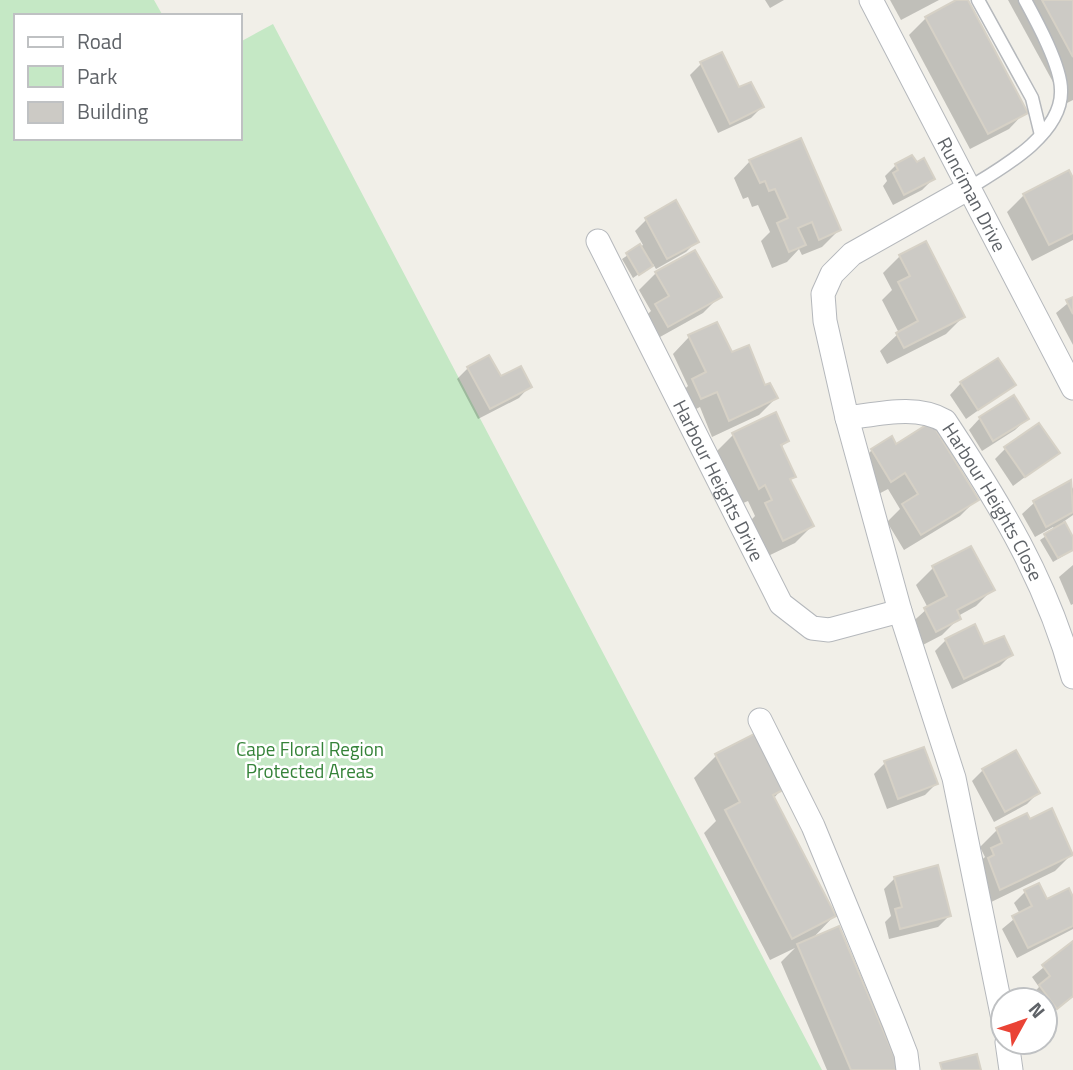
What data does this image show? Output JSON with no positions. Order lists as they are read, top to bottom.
{
  "streets": {
    "street": ["Runciman Drive", "Harbour Heights Drive", "Harbour Heights Close"]
  },
  "parks": ["Cape Floral Region Protected Areas"],
  "legend": ["Road", "Park", "Building"],
  "north": "top right"
}
